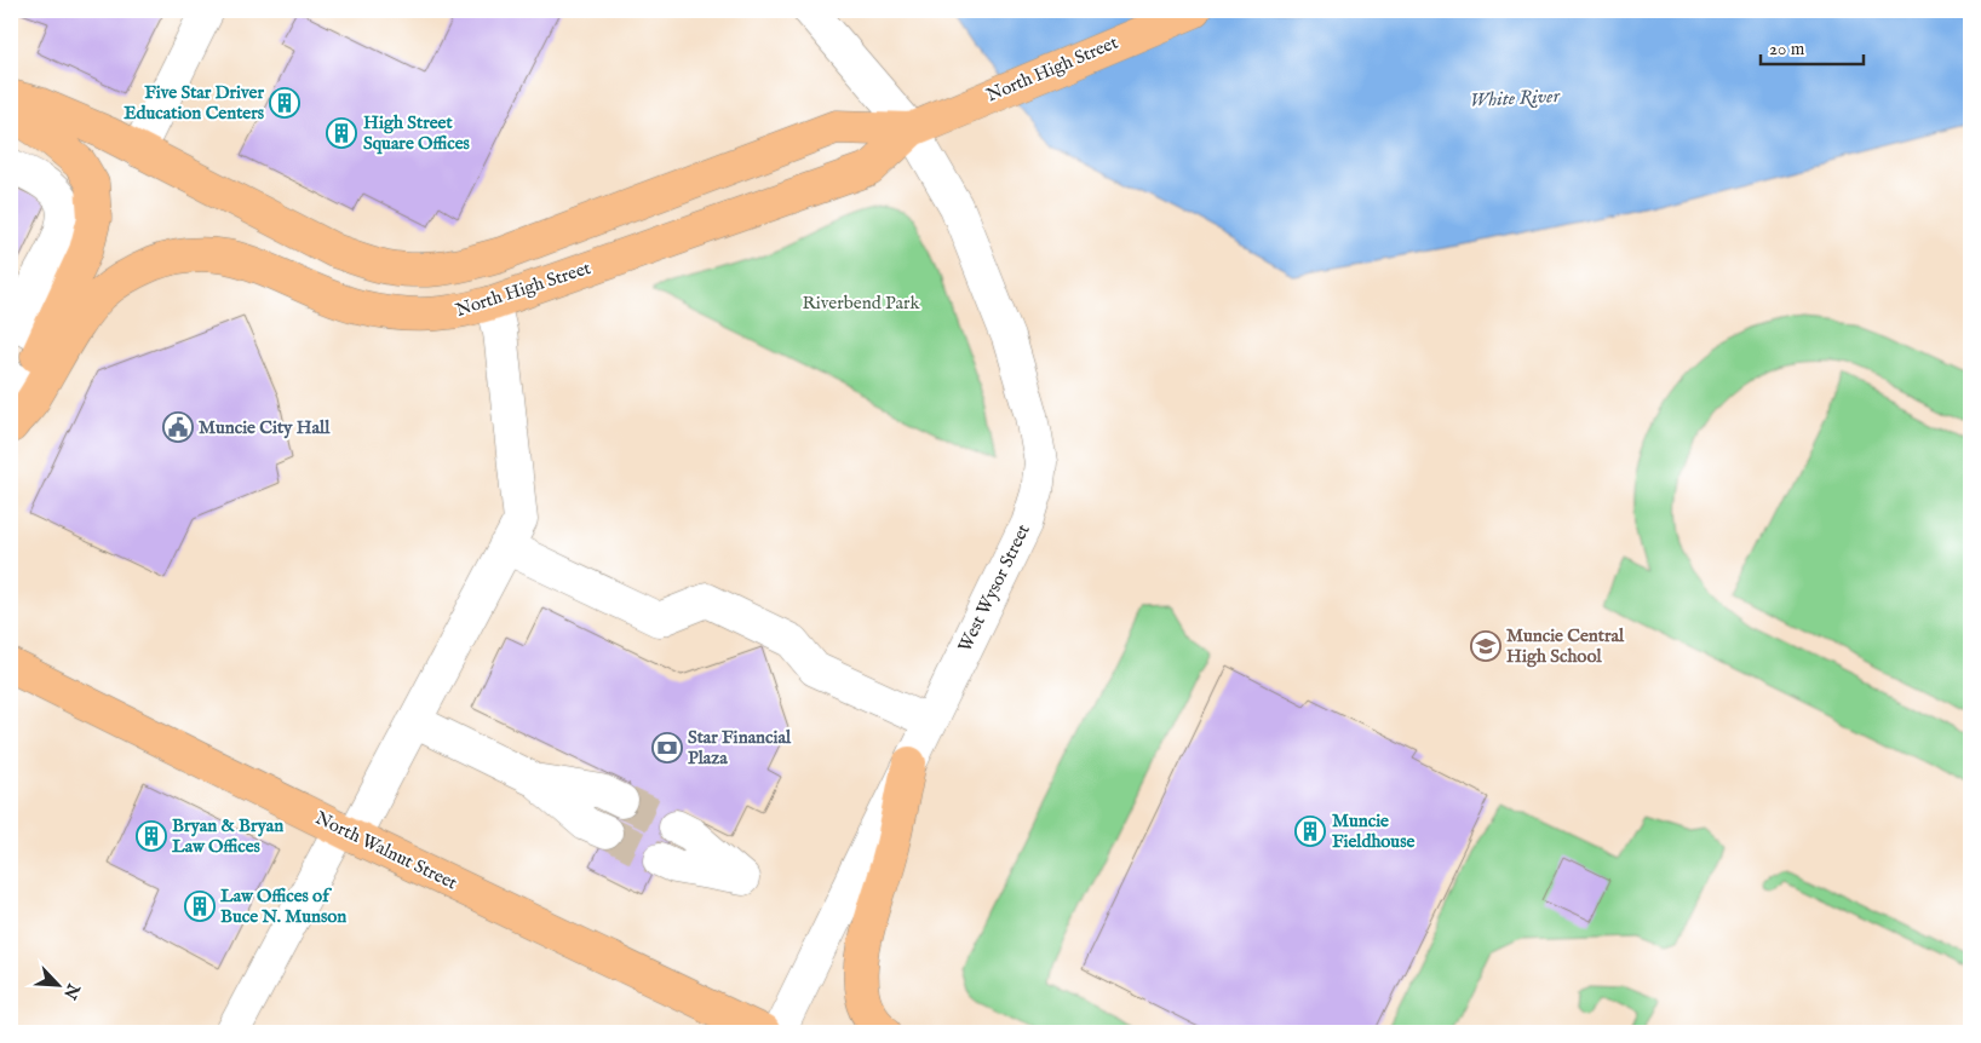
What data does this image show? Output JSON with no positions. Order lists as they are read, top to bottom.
{
  "streets": {
    "main road": ["North High Street", "North Walnut Street"],
    "street": ["West Wysor Street"]
  },
  "crossings": [
    ["North High Street", "West Wysor Street"]
  ],
  "water": ["White River"],
  "parks": ["Riverbend Park"],
  "places": {
    "building": [
      "Five Star Driver Education Centers",
      "High Street Square Offices",
      "Muncie Fieldhouse",
      "Bryan & Bryan Law Offices",
      "Law Offices of Buce N. Munson"
    ],
    "public building": ["Muncie City Hall"],
    "school or university": ["Muncie Central High School"],
    "bank": ["Star Financial Plaza"]
  },
  "scale_bar": "20 m",
  "north": "bottom right"
}
